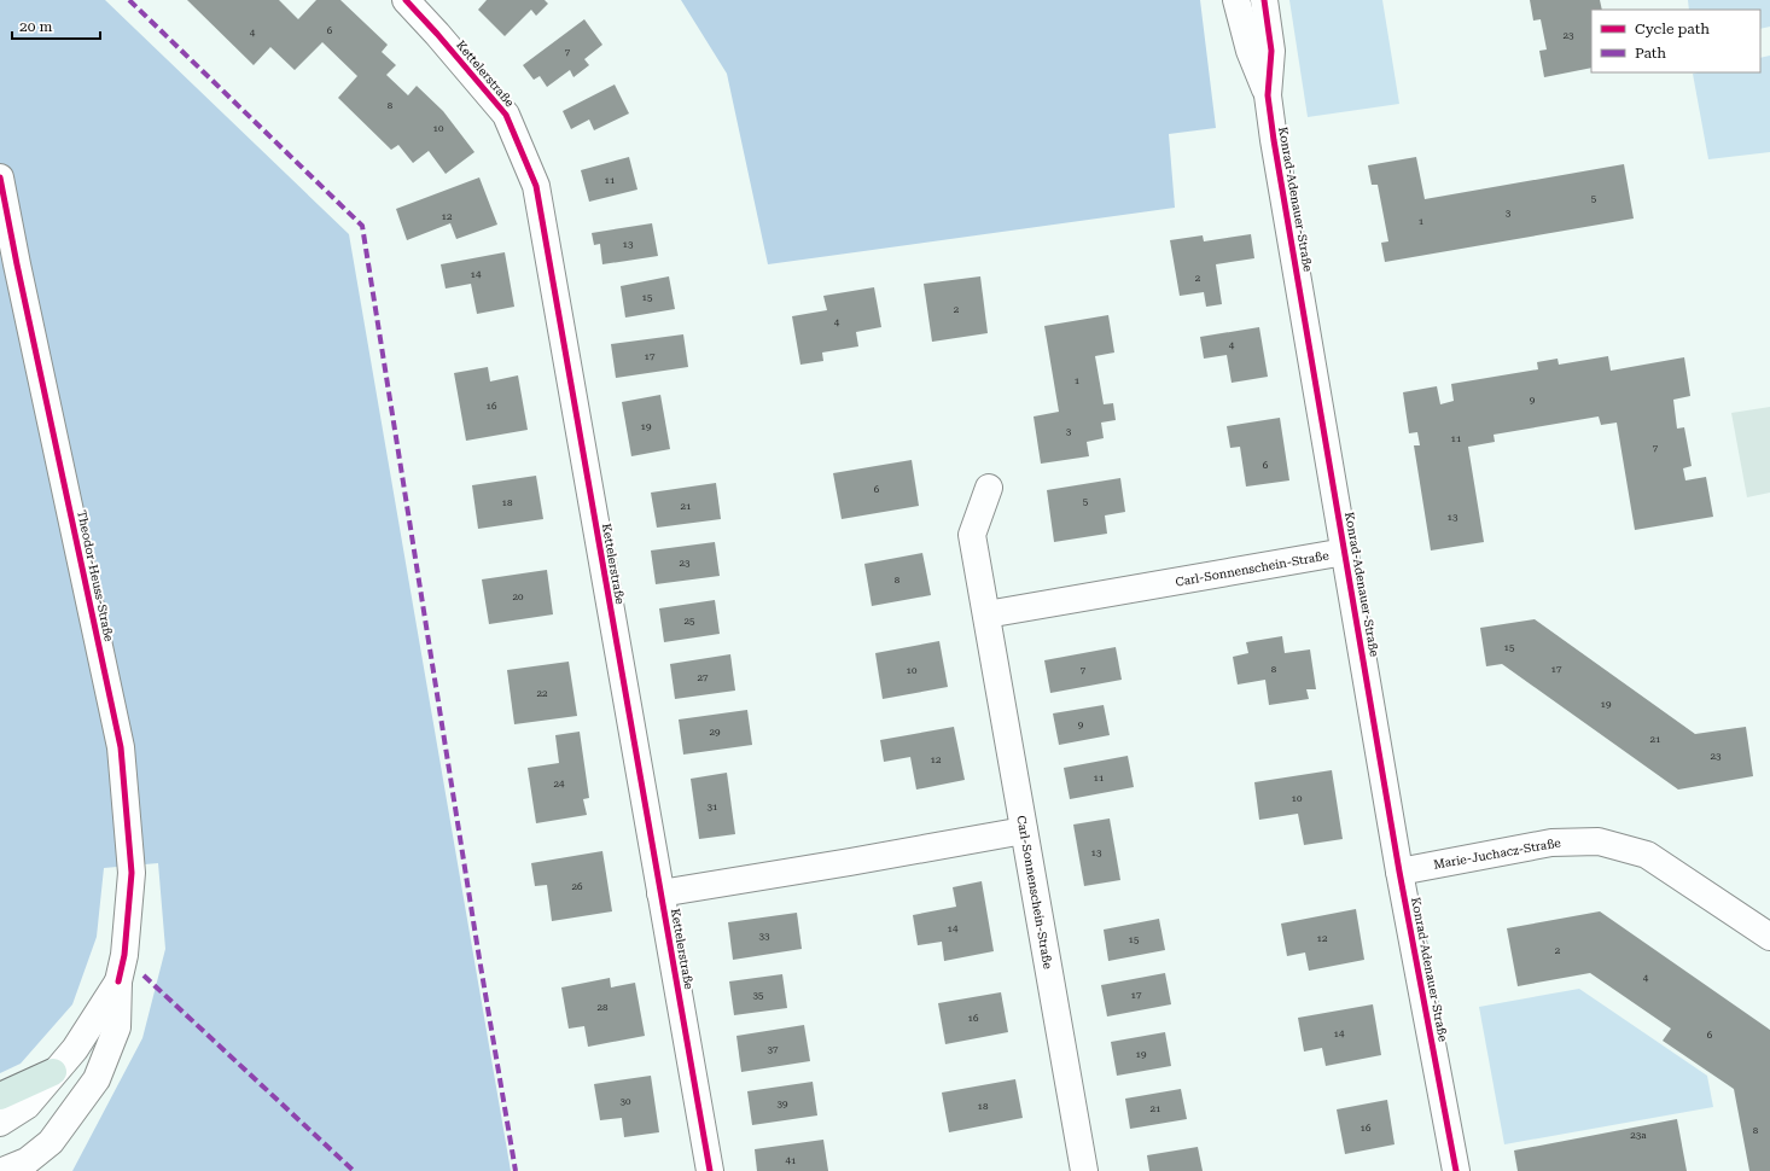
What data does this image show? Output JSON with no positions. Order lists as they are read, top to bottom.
{
  "streets": {
    "street": [
      "Kettelerstraße",
      "Konrad-Adenauer-Straße",
      "Carl-Sonnenschein-Straße",
      "Theodor-Heuss-Straße",
      "Marie-Juchacz-Straße"
    ]
  },
  "crossings": [
    ["Kettelerstraße", "Carl-Sonnenschein-Straße"],
    ["Konrad-Adenauer-Straße", "Carl-Sonnenschein-Straße"],
    ["Konrad-Adenauer-Straße", "Marie-Juchacz-Straße"]
  ],
  "house_numbers": [
    "6",
    "4",
    "23",
    "7",
    "8",
    "10",
    "11",
    "5",
    "3",
    "12",
    "1",
    "13",
    "14",
    "2",
    "15",
    "2",
    "4",
    "4",
    "17",
    "1",
    "9",
    "16",
    "19",
    "3",
    "11",
    "7",
    "6",
    "6",
    "5",
    "18",
    "21",
    "13",
    "23",
    "8",
    "20",
    "25",
    "15",
    "8",
    "17",
    "10",
    "7",
    "27",
    "22",
    "19",
    "9",
    "29",
    "21",
    "23",
    "12",
    "11",
    "24",
    "10",
    "31",
    "13",
    "26",
    "14",
    "33",
    "12",
    "15",
    "2",
    "4",
    "35",
    "17",
    "28",
    "16",
    "14",
    "6",
    "37",
    "19",
    "30",
    "39",
    "18",
    "21",
    "16",
    "8",
    "23a",
    "41"
  ],
  "legend": ["Cycle path", "Path"],
  "scale_bar": "20 m"
}
